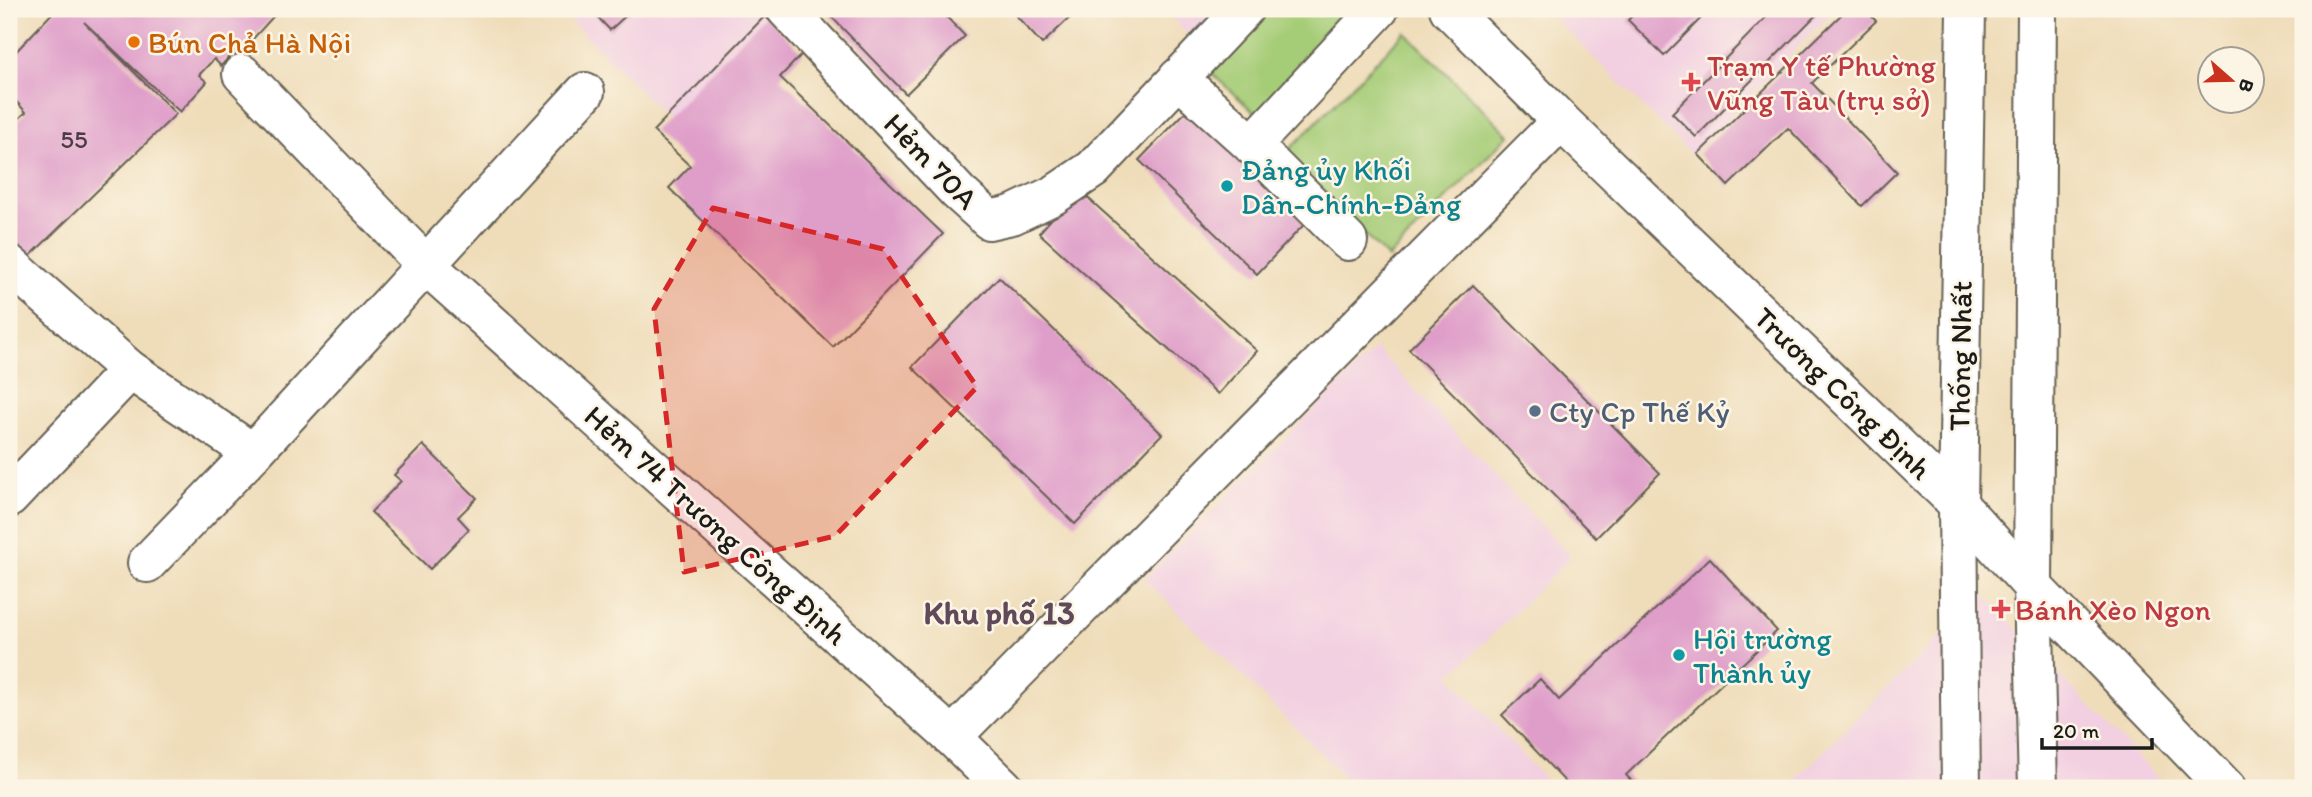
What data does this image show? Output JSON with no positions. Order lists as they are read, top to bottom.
{
  "streets": {
    "main road": [
      "Hẻm 70A",
      "Thống Nhất",
      "Trương Công Định",
      "Hẻm 74 Trương Công Định"
    ]
  },
  "crossings": [
    ["Thống Nhất", "Trương Công Định"]
  ],
  "districts": ["Khu phố 13"],
  "places": {
    "other": [
      "Bún Chả Hà Nội",
      "Đảng ủy Khối Dân-Chính-Đảng",
      "Cty Cp Thế Kỷ",
      "Hội trường Thành ủy"
    ],
    "health": ["Trạm Y tế Phường Vũng Tàu (trụ sở)", "Bánh Xèo Ngon"]
  },
  "house_numbers": ["55"],
  "scale_bar": "20 m",
  "north": "right"
}
